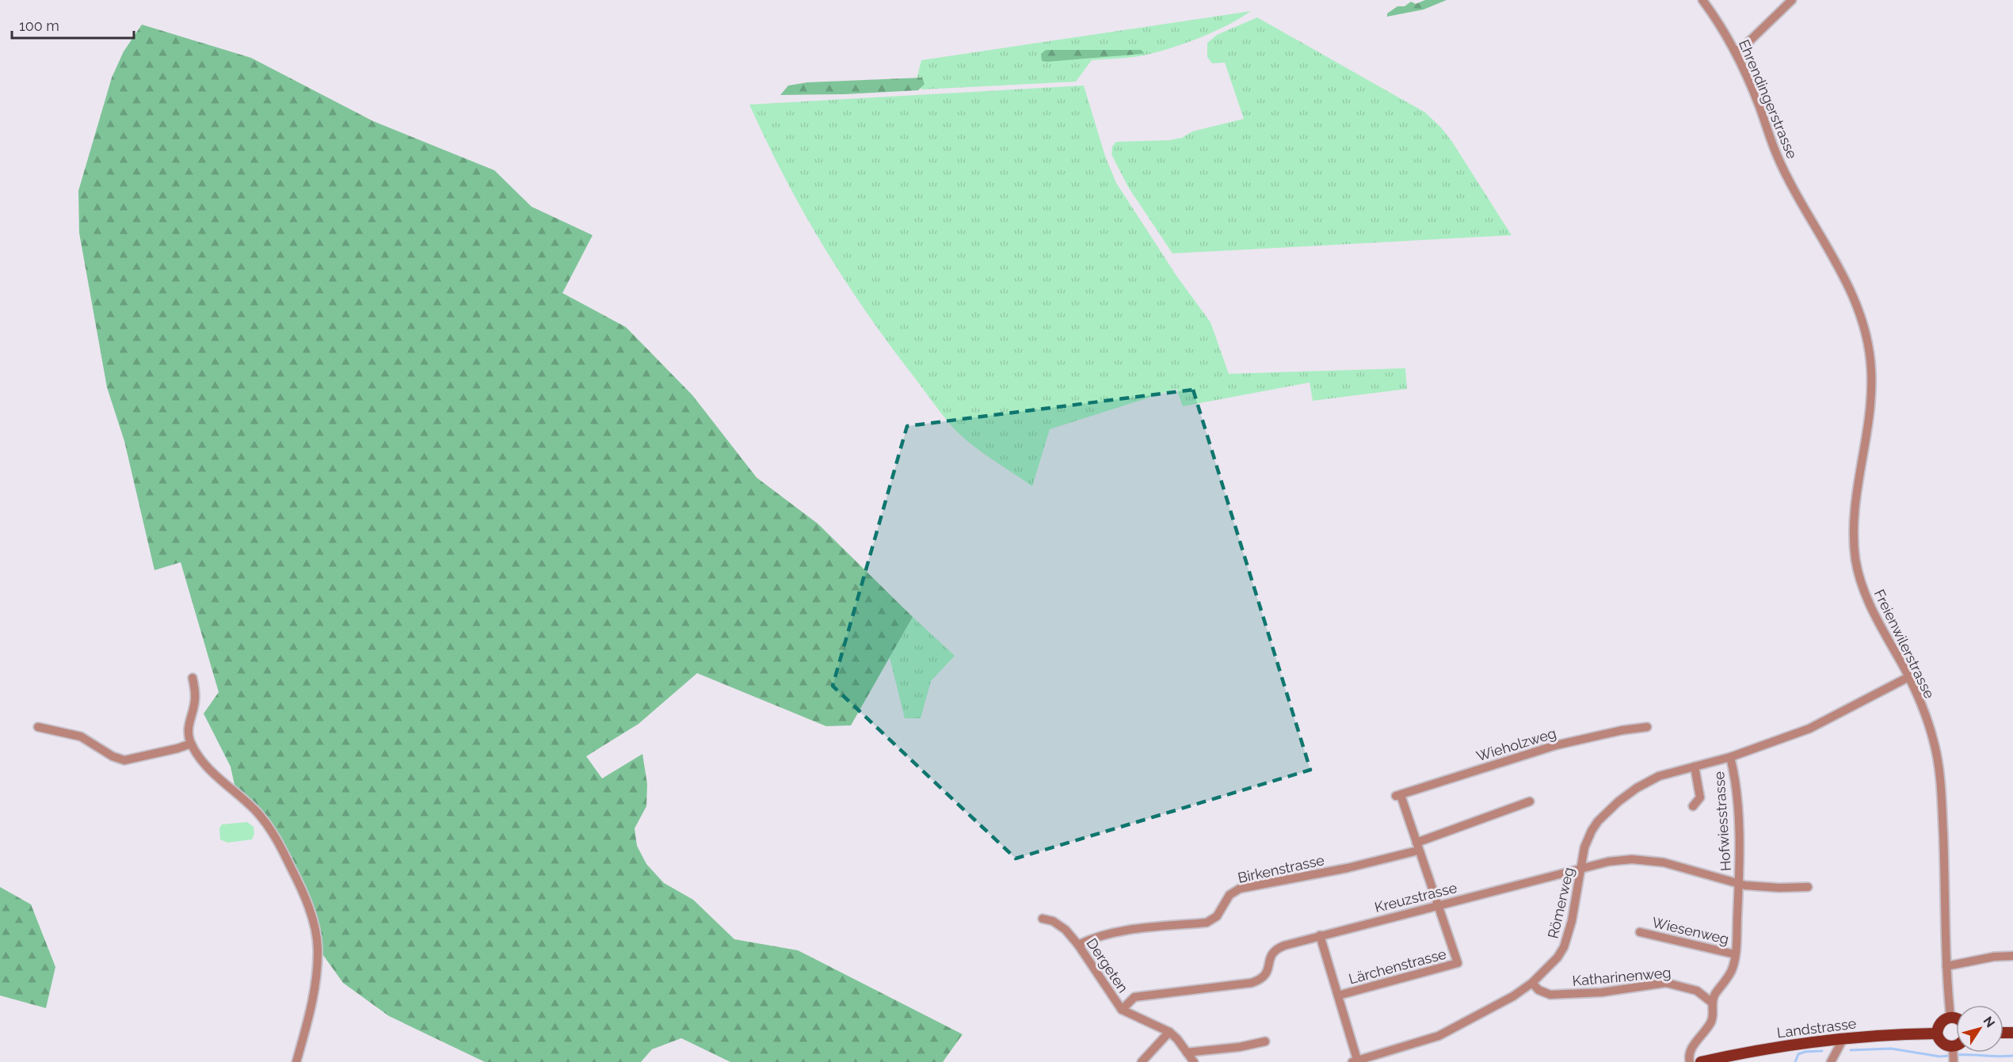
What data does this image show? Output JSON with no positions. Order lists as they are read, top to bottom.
{
  "streets": {
    "main road": ["Landstrasse"],
    "street": [
      "Ehrendingerstrasse",
      "Freienwilerstrasse",
      "Wieholzweg",
      "Hofwiesstrasse",
      "Birkenstrasse",
      "Kreuzstrasse",
      "Römerweg",
      "Wiesenweg",
      "Dergeten",
      "Lärchenstrasse",
      "Katharinenweg"
    ]
  },
  "crossings": [
    ["Ehrendingerstrasse", "Freienwilerstrasse"],
    ["Freienwilerstrasse", "Römerweg"],
    ["Wieholzweg", "Lärchenstrasse"],
    ["Hofwiesstrasse", "Kreuzstrasse"],
    ["Hofwiesstrasse", "Römerweg"],
    ["Hofwiesstrasse", "Wiesenweg"],
    ["Hofwiesstrasse", "Katharinenweg"],
    ["Birkenstrasse", "Dergeten"],
    ["Birkenstrasse", "Lärchenstrasse"],
    ["Kreuzstrasse", "Römerweg"],
    ["Kreuzstrasse", "Dergeten"],
    ["Kreuzstrasse", "Lärchenstrasse"],
    ["Römerweg", "Katharinenweg"]
  ],
  "scale_bar": "100 m",
  "north": "top right"
}
